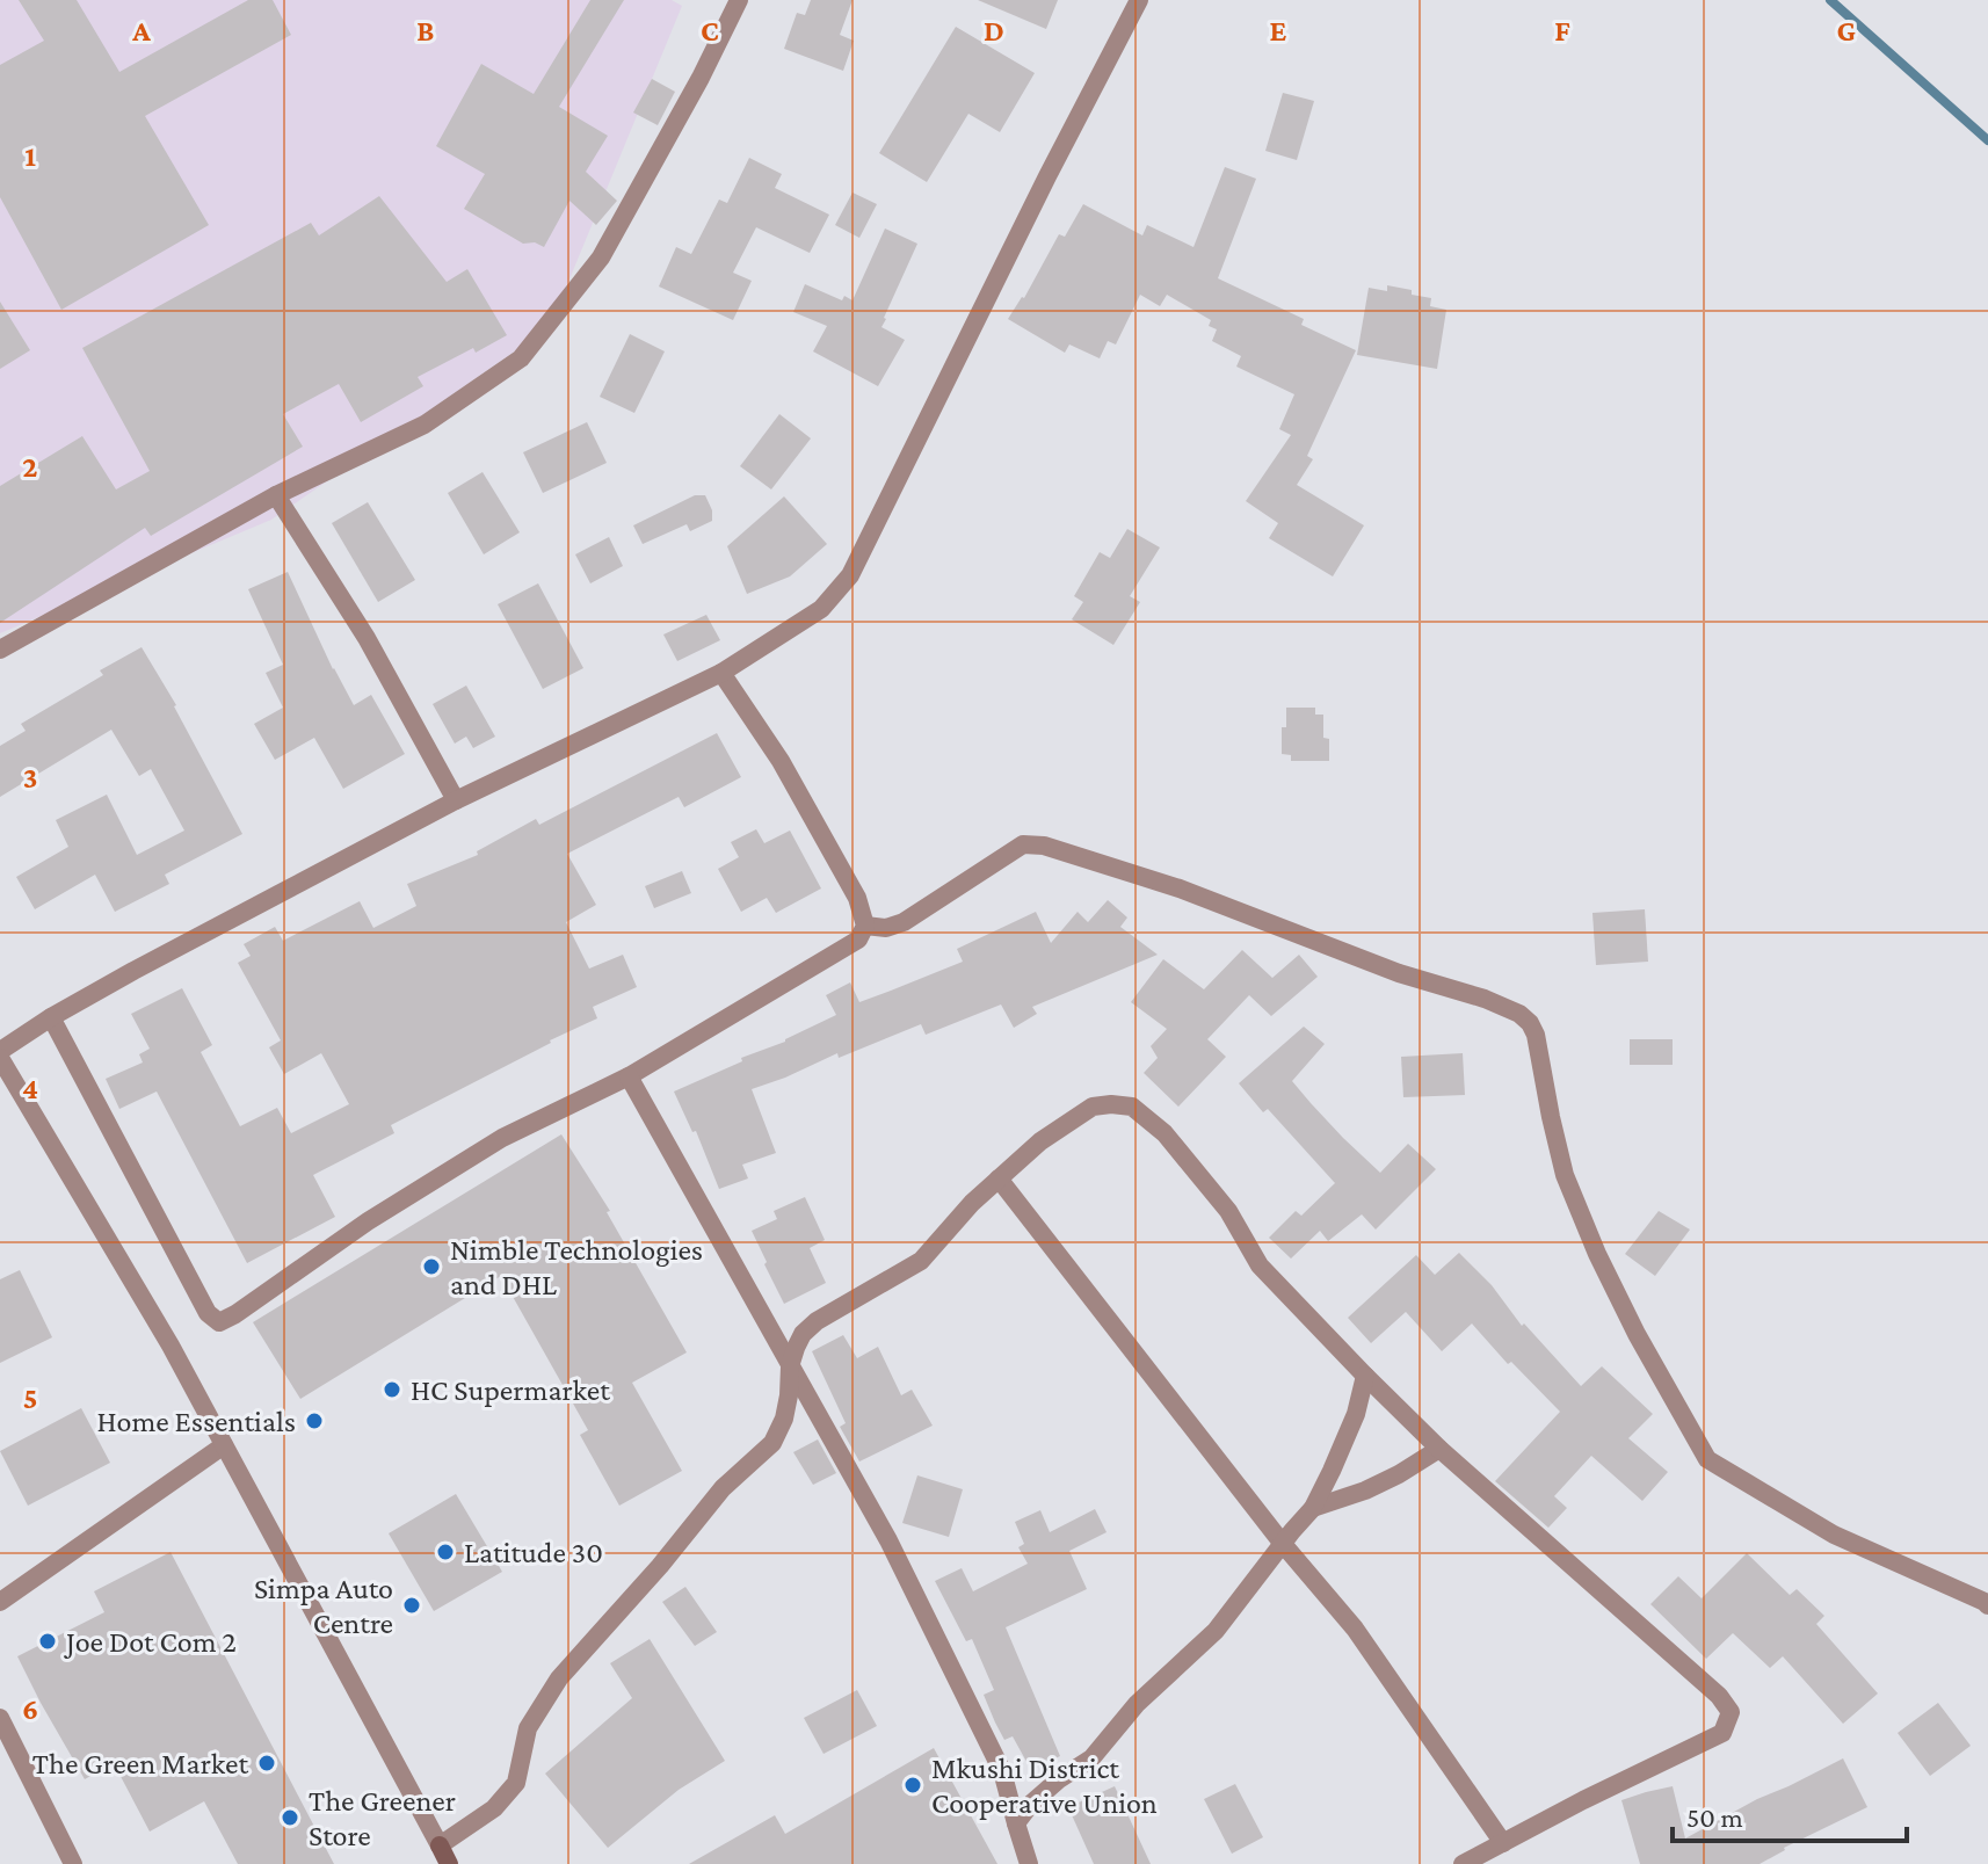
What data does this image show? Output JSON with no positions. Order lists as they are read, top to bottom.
{
  "places": [
    "Nimble Technologies and DHL",
    "HC Supermarket",
    "Home Essentials",
    "Latitude 30",
    "Simpa Auto Centre",
    "Joe Dot Com 2",
    "The Green Market",
    "Mkushi District Cooperative Union",
    "The Greener Store"
  ],
  "scale_bar": "50 m",
  "grid": {
    "columns": [
      "A",
      "B",
      "C",
      "D",
      "E",
      "F",
      "G"
    ],
    "rows": [
      "1",
      "2",
      "3",
      "4",
      "5",
      "6"
    ]
  }
}
